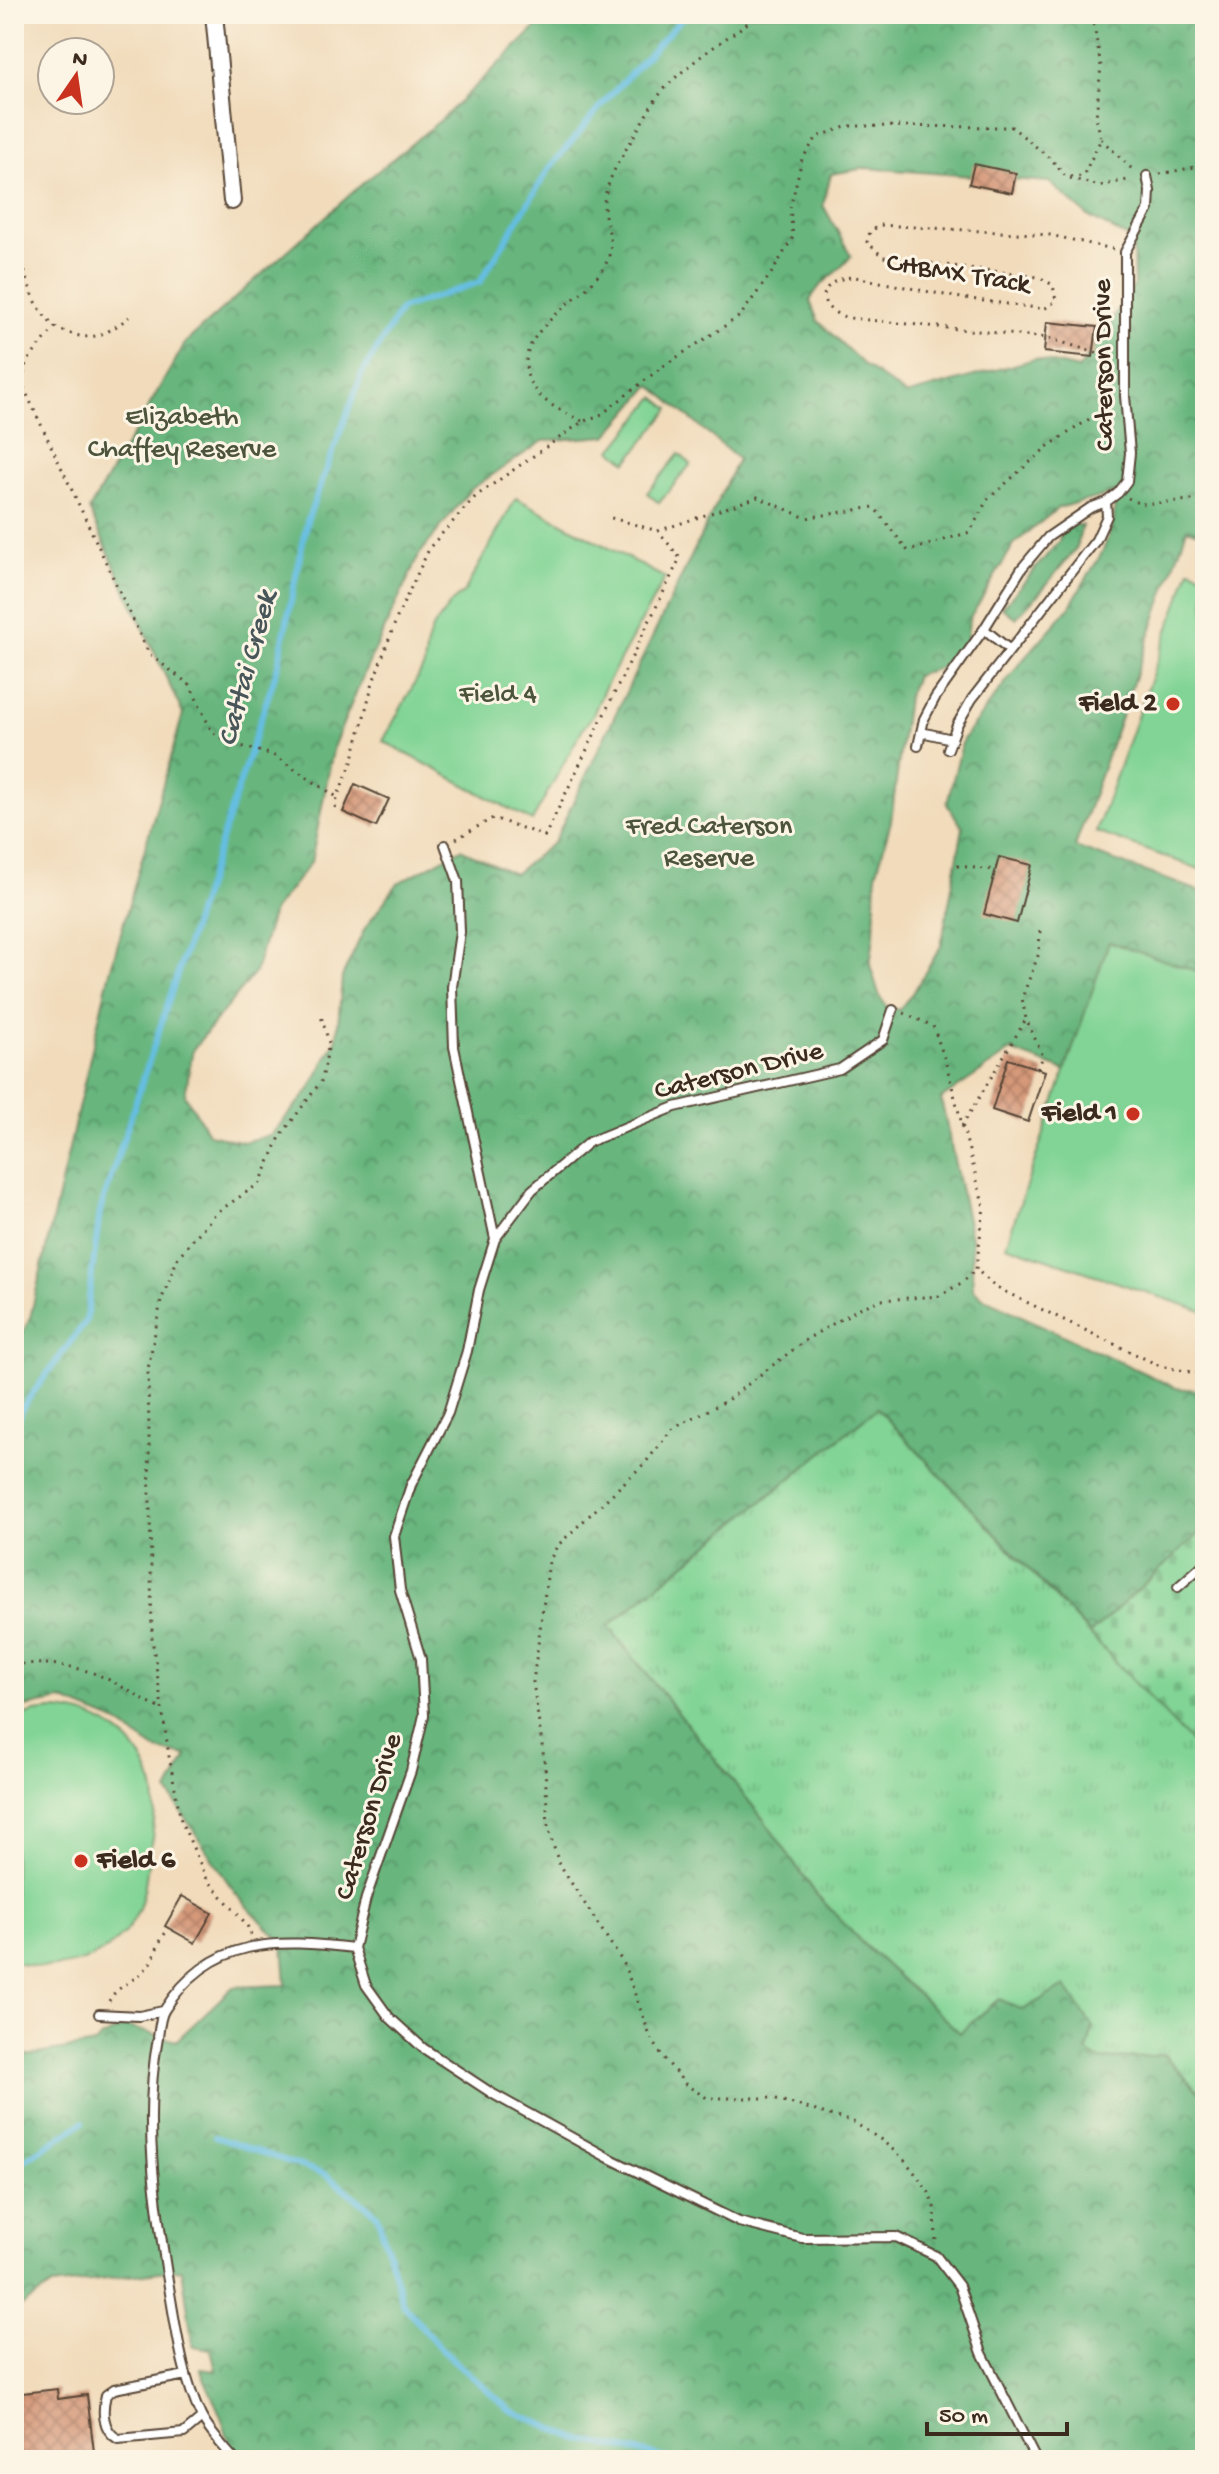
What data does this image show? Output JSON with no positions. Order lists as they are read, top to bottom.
{
  "streets": {
    "lane": ["Caterson Drive"],
    "path": ["CHBMX Track"]
  },
  "crossings": [
    ["CHBMX Track", "Caterson Drive"]
  ],
  "water": ["Cattai Creek"],
  "parks": ["Elizabeth Chaffey Reserve", "Field 4", "Fred Caterson Reserve"],
  "places": ["Field 2", "Field 1", "Field 6"],
  "scale_bar": "50 m",
  "north": "top"
}
